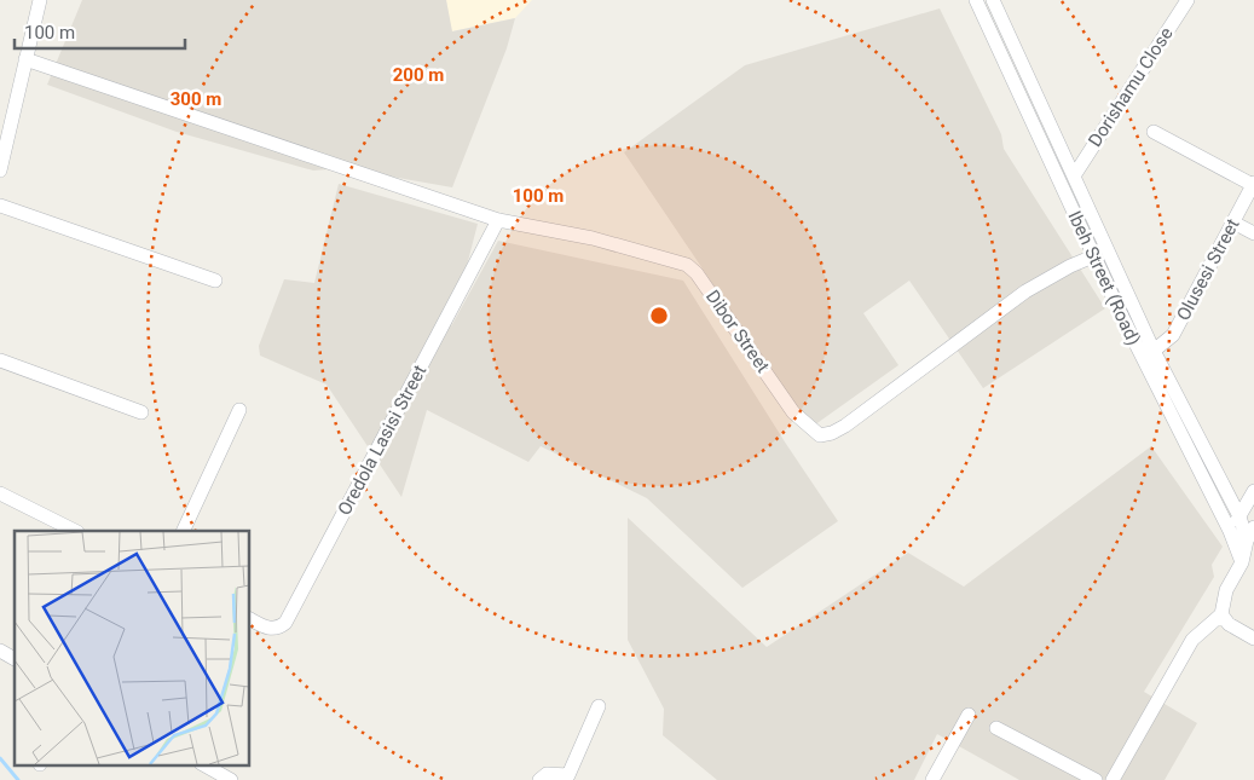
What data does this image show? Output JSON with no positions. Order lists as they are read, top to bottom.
{
  "streets": {
    "street": [
      "Dorishamu Close",
      "Olusesi Street",
      "Ibeh Street (Road)",
      "Dibor Street",
      "Oredola Lasisi Street"
    ]
  },
  "crossings": [
    ["Dorishamu Close", "Ibeh Street (Road)"],
    ["Olusesi Street", "Ibeh Street (Road)"],
    ["Ibeh Street (Road)", "Dibor Street"],
    ["Dibor Street", "Oredola Lasisi Street"]
  ],
  "scale_bar": "100 m",
  "rings": ["200 m", "300 m", "100 m"]
}
